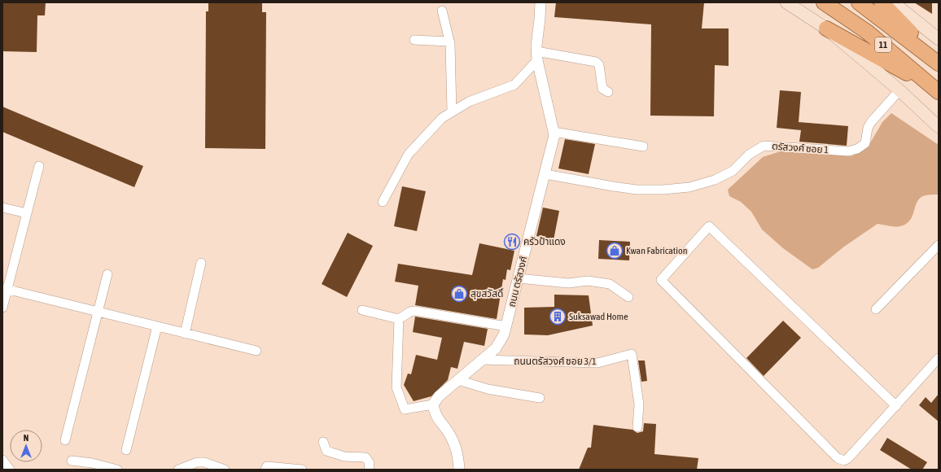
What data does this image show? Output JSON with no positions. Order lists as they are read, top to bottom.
{
  "streets": {
    "highway": ["11"],
    "street": ["ตรัสวงศ์ ซอย 1", "ถนน ตรัสวงศ์", "ถนนตรัสวงศ์ ซอย 3/1"]
  },
  "crossings": [
    ["ตรัสวงศ์ ซอย 1", "ถนน ตรัสวงศ์"],
    ["ถนน ตรัสวงศ์", "ถนนตรัสวงศ์ ซอย 3/1"]
  ],
  "places": {
    "restaurant": ["ครัวป้าแดง"],
    "shop": ["Kwan Fabrication", "สุขสวัสดิ์"],
    "building": ["Suksawad Home"]
  },
  "north": "top"
}
